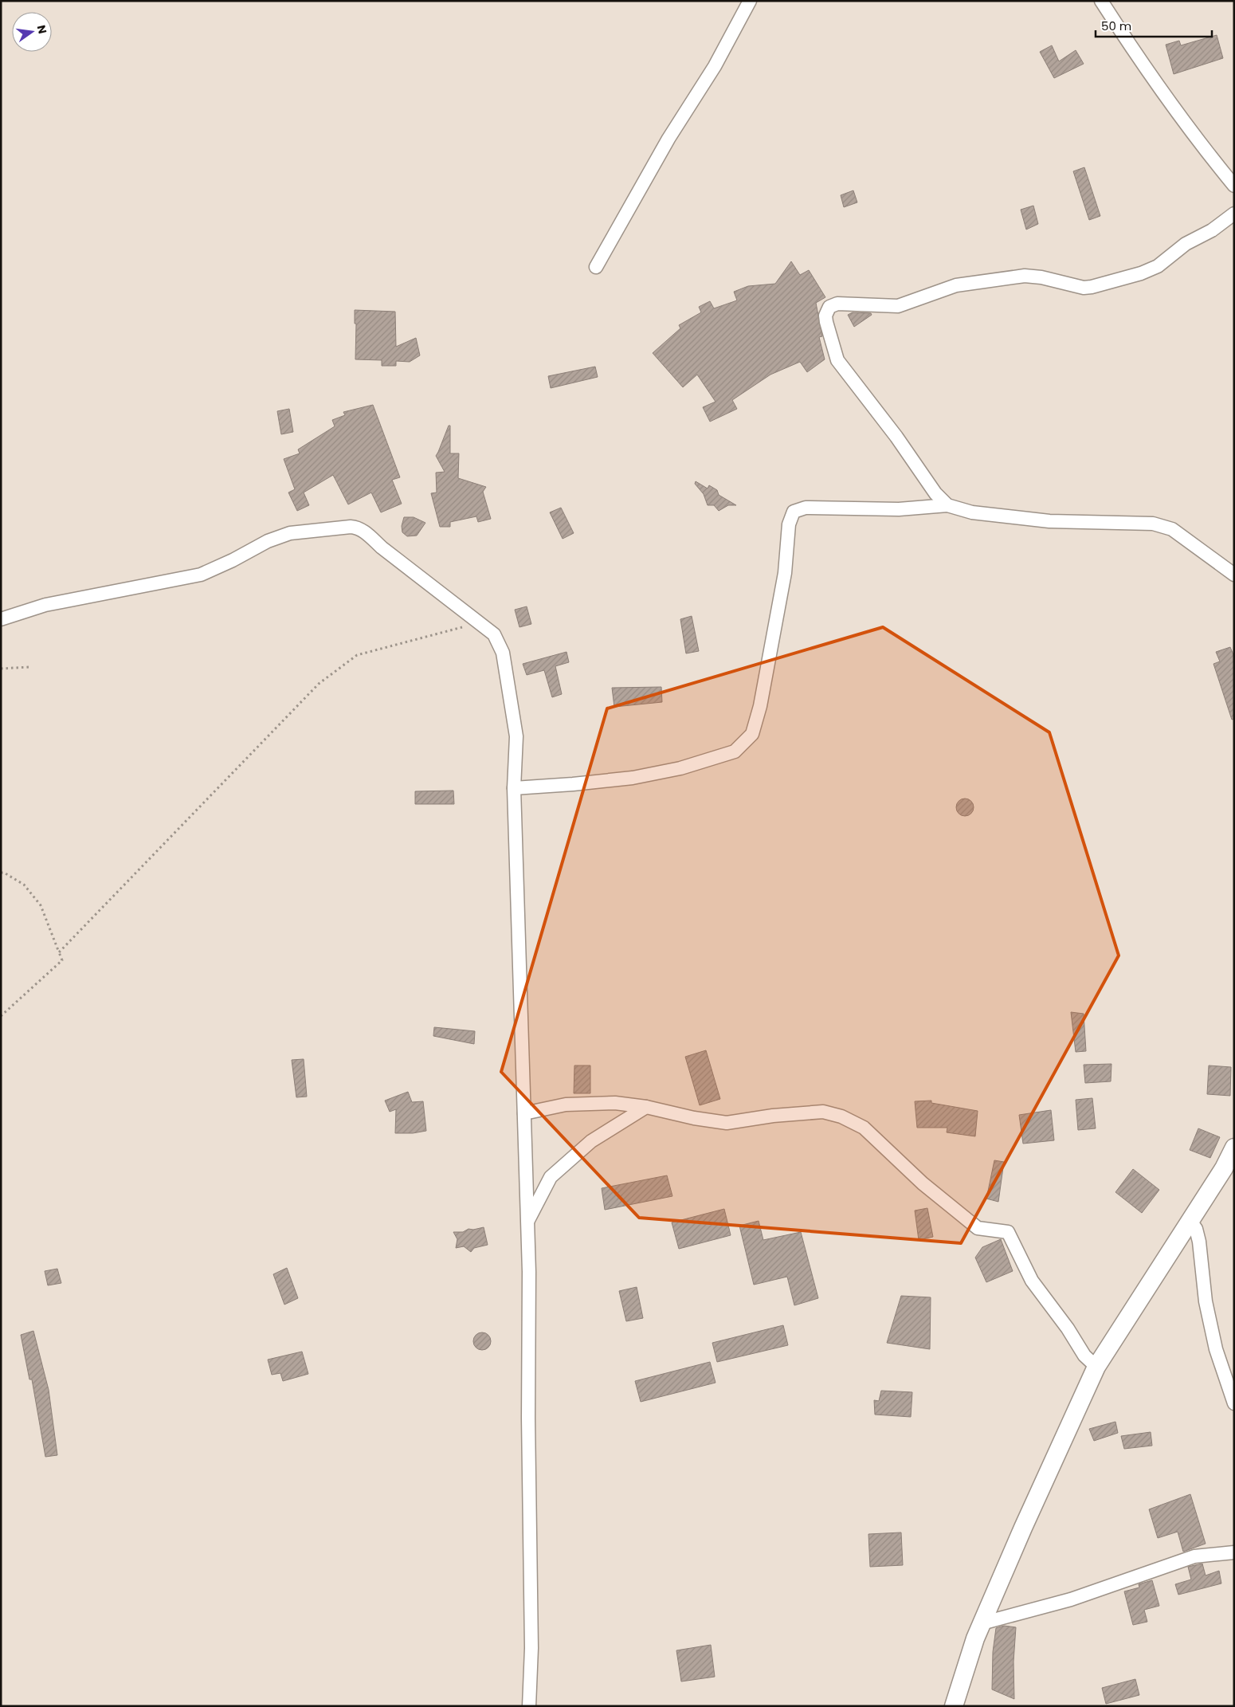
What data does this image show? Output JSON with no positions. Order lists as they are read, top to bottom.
{
  "scale_bar": "50 m",
  "north": "right"
}
